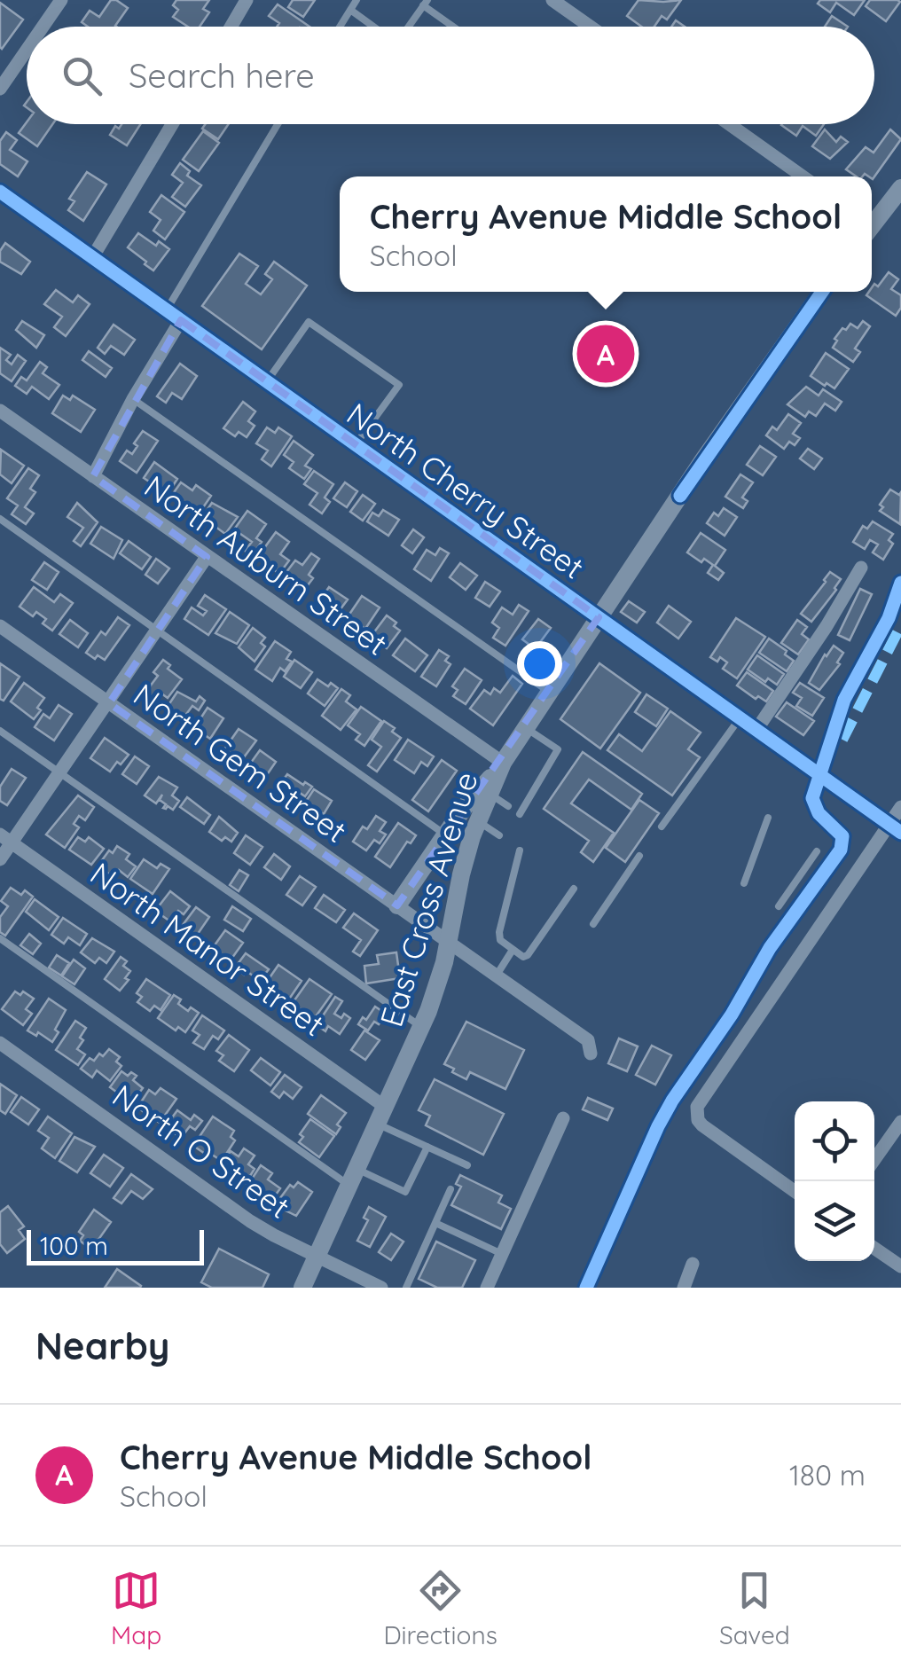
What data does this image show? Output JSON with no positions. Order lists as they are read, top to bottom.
{
  "streets": {
    "street": [
      "North Cherry Street",
      "North Auburn Street",
      "North Gem Street",
      "East Cross Avenue",
      "North Manor Street",
      "North O Street"
    ]
  },
  "crossings": [
    ["North Cherry Street", "East Cross Avenue"],
    ["North Auburn Street", "East Cross Avenue"],
    ["North Gem Street", "East Cross Avenue"],
    ["East Cross Avenue", "North Manor Street"],
    ["East Cross Avenue", "North O Street"]
  ],
  "scale_bar": "100 m",
  "page": {
    "search": "Search here",
    "popup": ["Cherry Avenue Middle School", "School"],
    "pins": "A",
    "scale": "100 m",
    "heading": "Nearby",
    "list": [
      {
        "mark": "A",
        "name": "Cherry Avenue Middle School",
        "note": "School",
        "value": "180 m"
      }
    ],
    "nav": ["Map", "Directions", "Saved"]
  }
}
